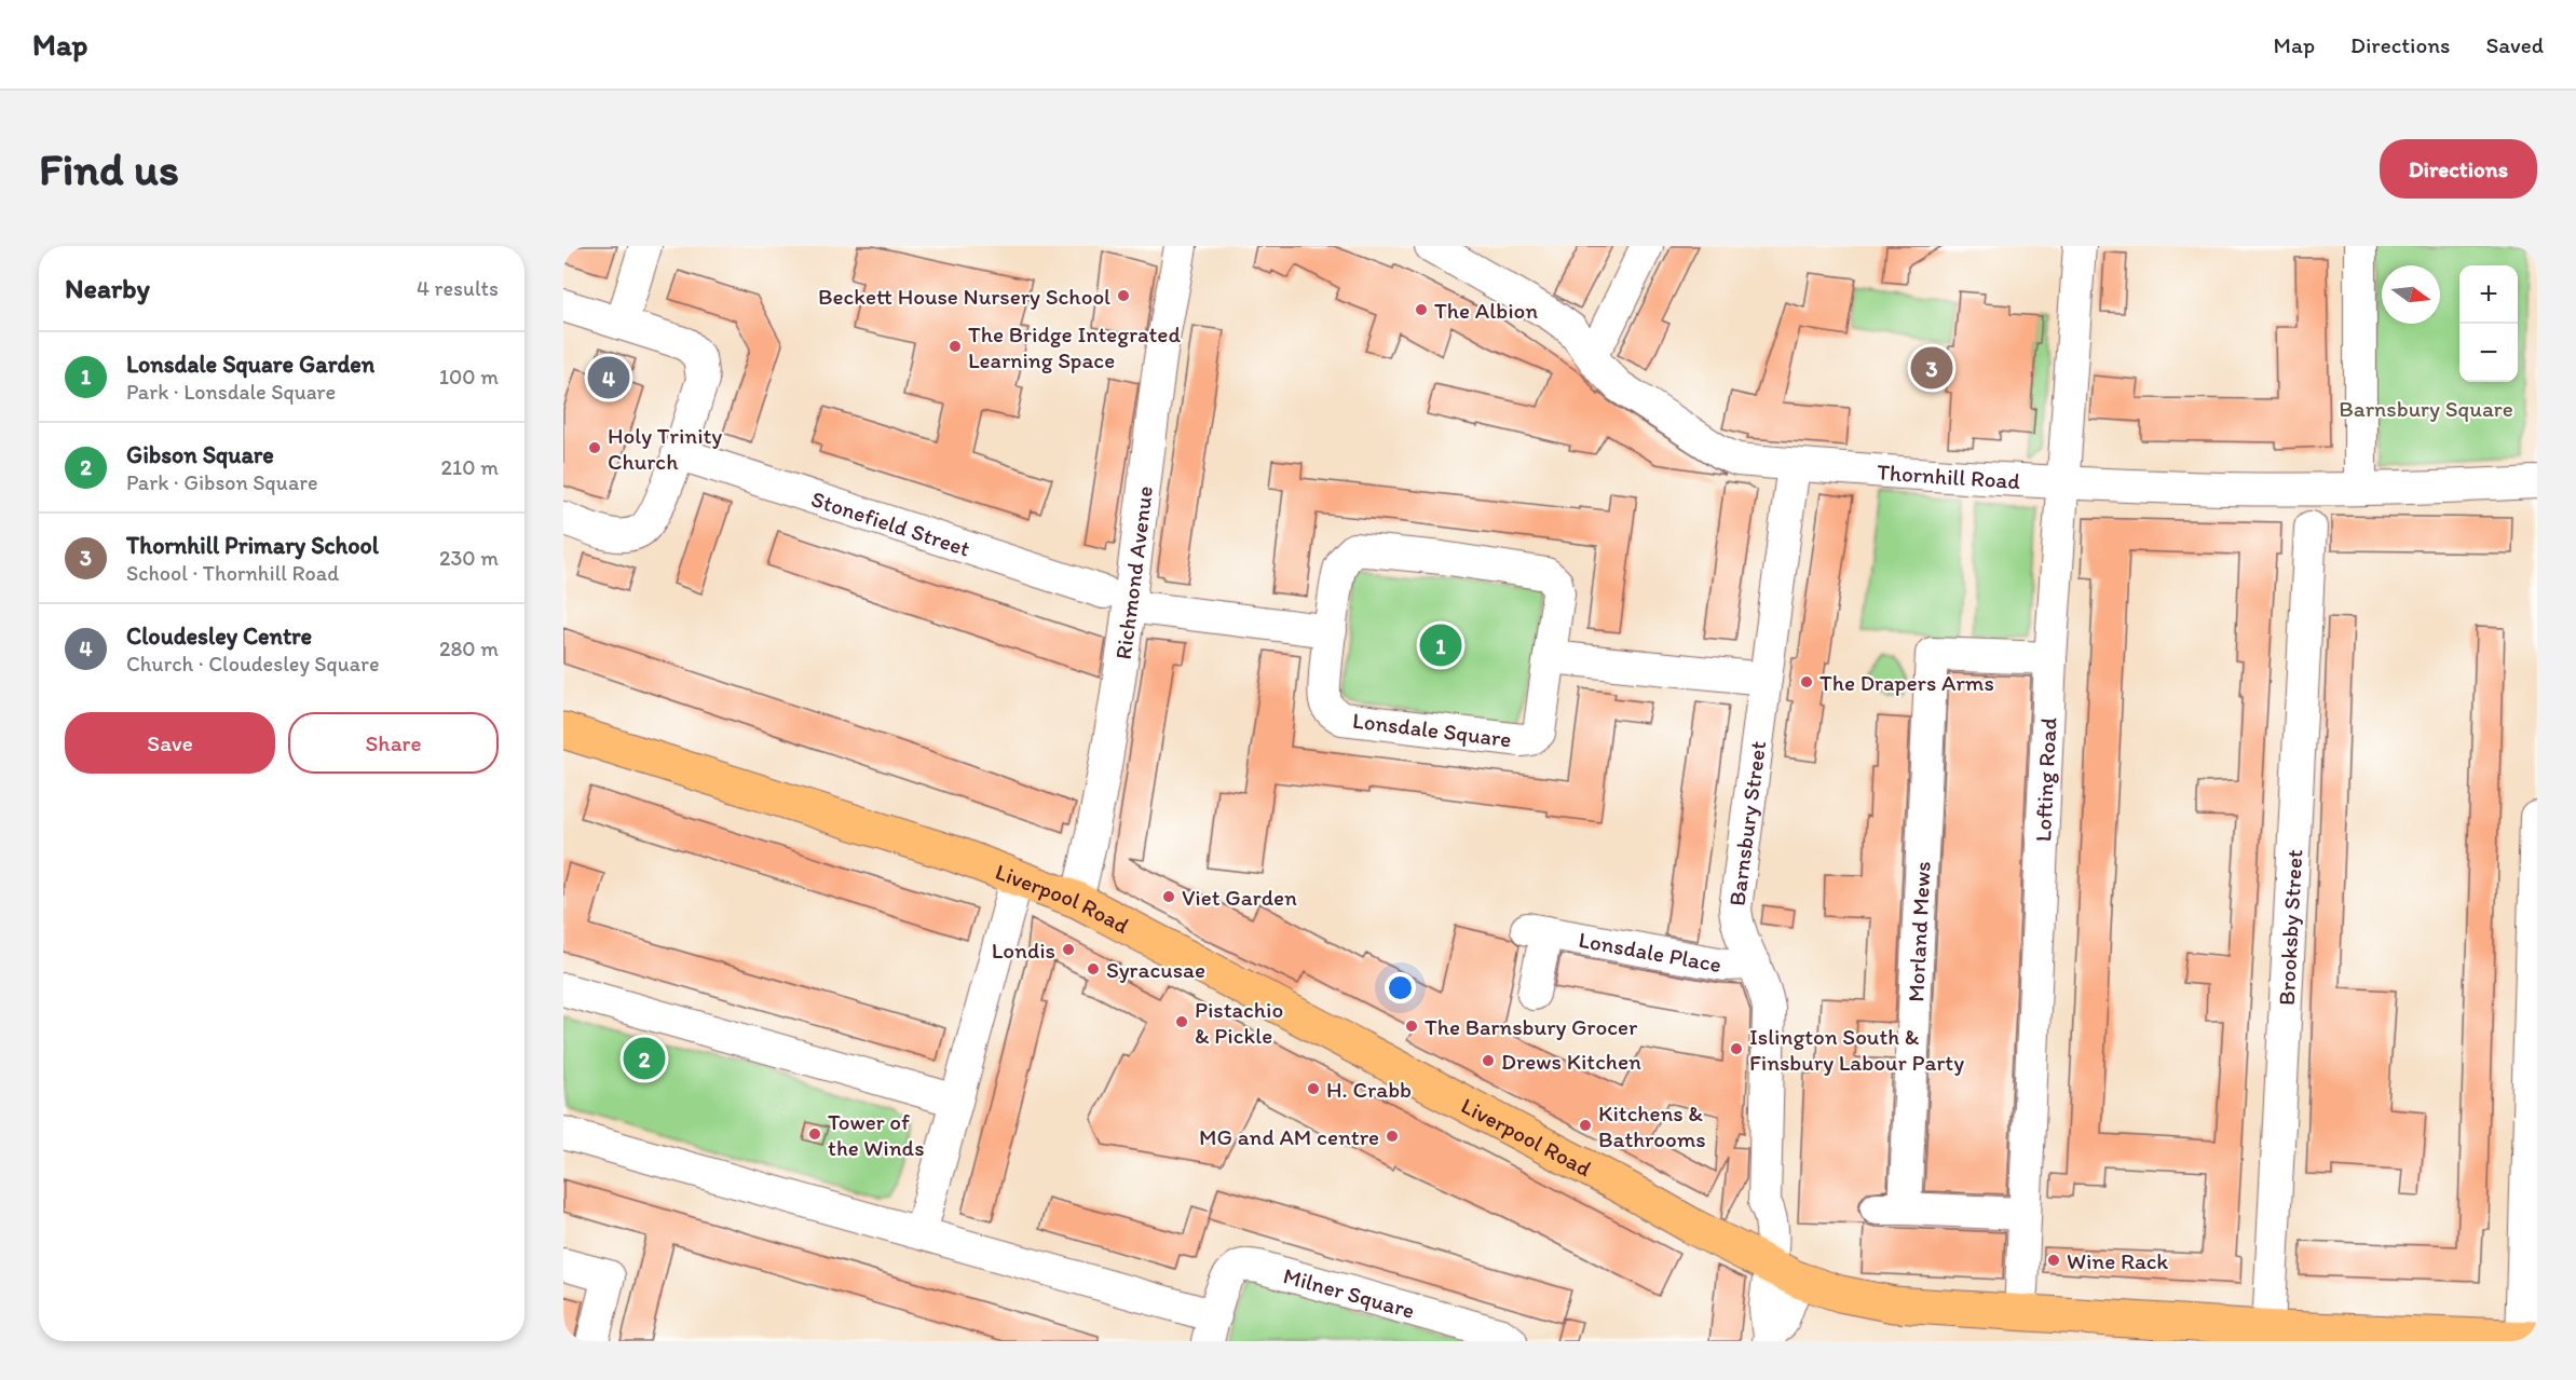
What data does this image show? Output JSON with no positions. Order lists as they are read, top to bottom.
{
  "streets": {
    "main road": ["Liverpool Road"],
    "street": [
      "Thornhill Road",
      "Stonefield Street",
      "Richmond Avenue",
      "Lonsdale Square",
      "Lofting Road",
      "Barnsbury Street",
      "Brooksby Street",
      "Morland Mews",
      "Lonsdale Place",
      "Milner Square"
    ]
  },
  "crossings": [
    ["Thornhill Road", "Lofting Road"],
    ["Thornhill Road", "Barnsbury Street"],
    ["Stonefield Street", "Richmond Avenue"],
    ["Richmond Avenue", "Liverpool Road"],
    ["Lofting Road", "Liverpool Road"],
    ["Lofting Road", "Morland Mews"],
    ["Barnsbury Street", "Liverpool Road"],
    ["Barnsbury Street", "Lonsdale Place"],
    ["Liverpool Road", "Brooksby Street"]
  ],
  "parks": ["Barnsbury Square"],
  "places": [
    "Beckett House Nursery School",
    "The Albion",
    "The Bridge Integrated Learning Space",
    "Holy Trinity Church",
    "The Drapers Arms",
    "Viet Garden",
    "Londis",
    "Syracusae",
    "Pistachio & Pickle",
    "The Barnsbury Grocer",
    "Islington South & Finsbury Labour Party",
    "Drews Kitchen",
    "H. Crabb",
    "Kitchens & Bathrooms",
    "Tower of the Winds",
    "MG and AM centre",
    "Wine Rack"
  ],
  "north": "right",
  "page": {
    "header": "Map",
    "nav": ["Map", "Directions", "Saved"],
    "buttons": [
      "Directions",
      ["Save", "Share"]
    ],
    "title": "Find us",
    "heading": ["Nearby", "4 results"],
    "map_buttons": ["+", "−"],
    "list": [
      {
        "mark": "1",
        "name": "Lonsdale Square Garden",
        "note": "Park · Lonsdale Square",
        "value": "100 m"
      },
      {
        "mark": "2",
        "name": "Gibson Square",
        "note": "Park · Gibson Square",
        "value": "210 m"
      },
      {
        "mark": "3",
        "name": "Thornhill Primary School",
        "note": "School · Thornhill Road",
        "value": "230 m"
      },
      {
        "mark": "4",
        "name": "Cloudesley Centre",
        "note": "Church · Cloudesley Square",
        "value": "280 m"
      }
    ],
    "pins": [
      "3",
      "4",
      "1",
      "2"
    ]
  }
}
